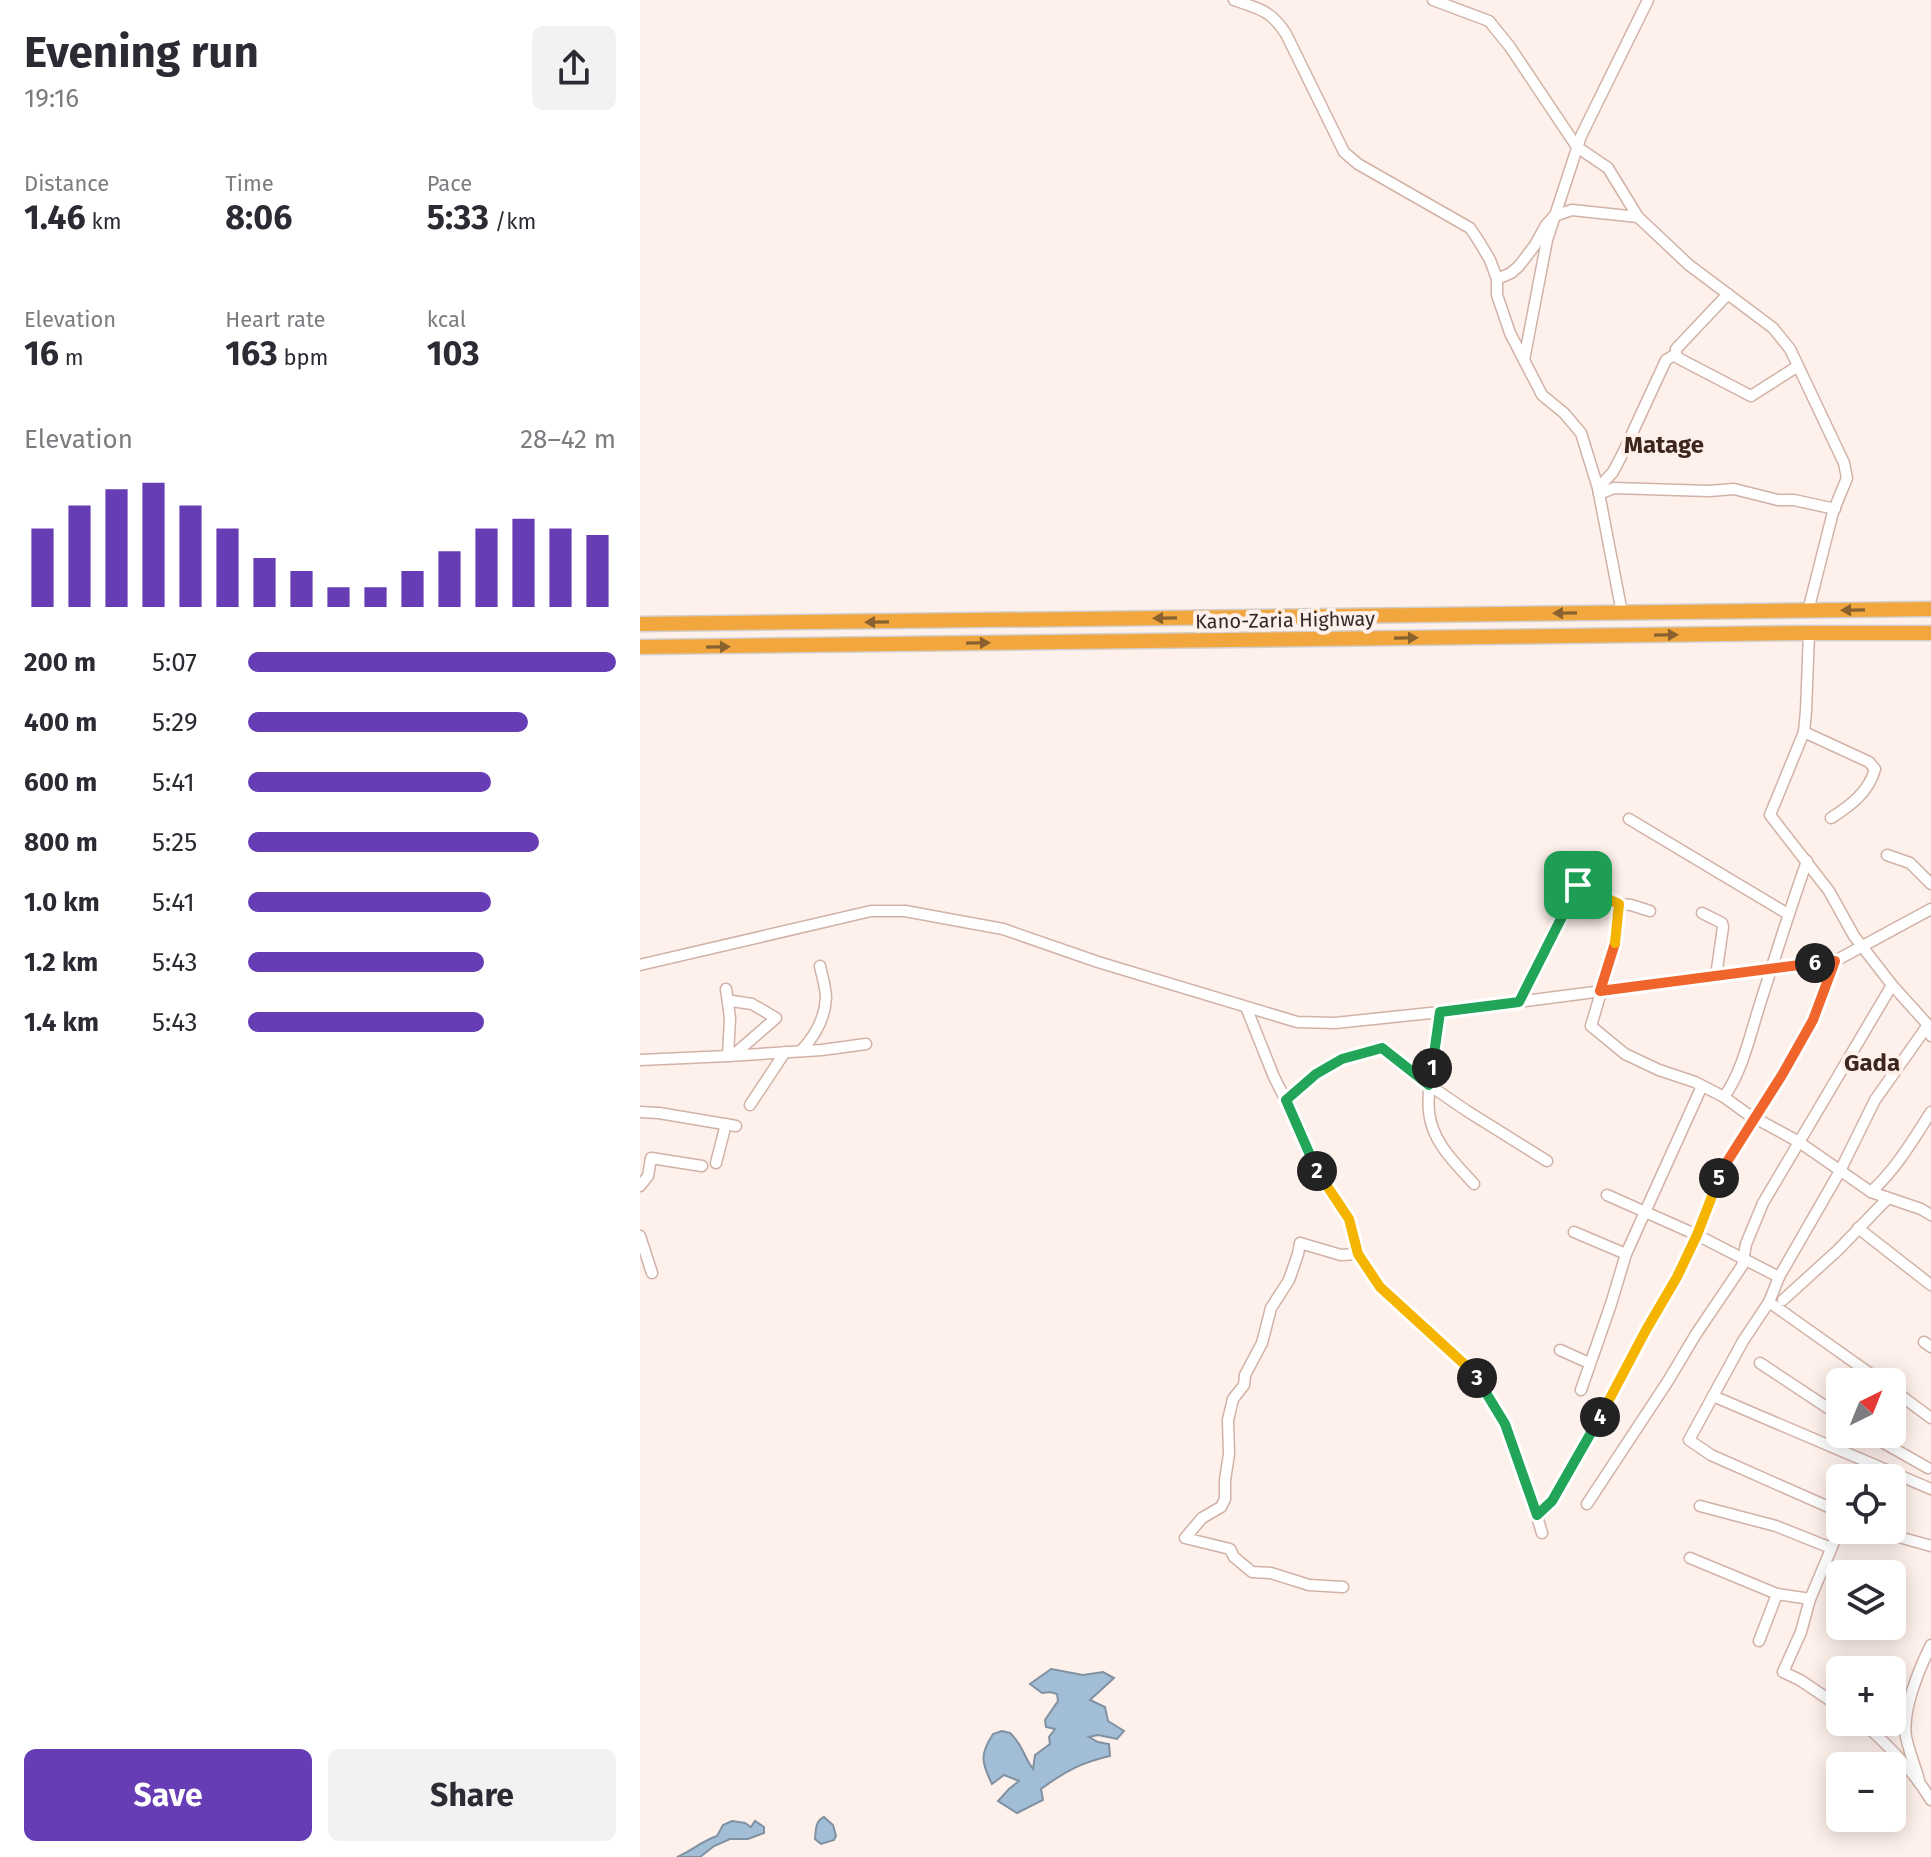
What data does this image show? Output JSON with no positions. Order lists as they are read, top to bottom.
{
  "streets": {
    "highway": ["Kano-Zaria Highway"]
  },
  "districts": ["Matage", "Gada"],
  "north": "top right",
  "page": {
    "heading": ["Evening run", "19:16"],
    "stats": [
      ["Distance", "1.46 km"],
      ["Time", "8:06"],
      ["Pace", "5:33 /km"],
      ["Elevation", "16 m"],
      ["Heart rate", "163 bpm"],
      ["kcal", "103"]
    ],
    "chart": ["Elevation", "28–42 m"],
    "list": [
      {
        "name": "200 m",
        "note": "5:07"
      },
      {
        "name": "400 m",
        "note": "5:29"
      },
      {
        "name": "600 m",
        "note": "5:41"
      },
      {
        "name": "800 m",
        "note": "5:25"
      },
      {
        "name": "1.0 km",
        "note": "5:41"
      },
      {
        "name": "1.2 km",
        "note": "5:43"
      },
      {
        "name": "1.4 km",
        "note": "5:43"
      }
    ],
    "pins": [
      "6",
      "1",
      "2",
      "5",
      "3",
      "4"
    ],
    "map_buttons": ["+", "−"],
    "buttons": ["Save", "Share"]
  }
}
